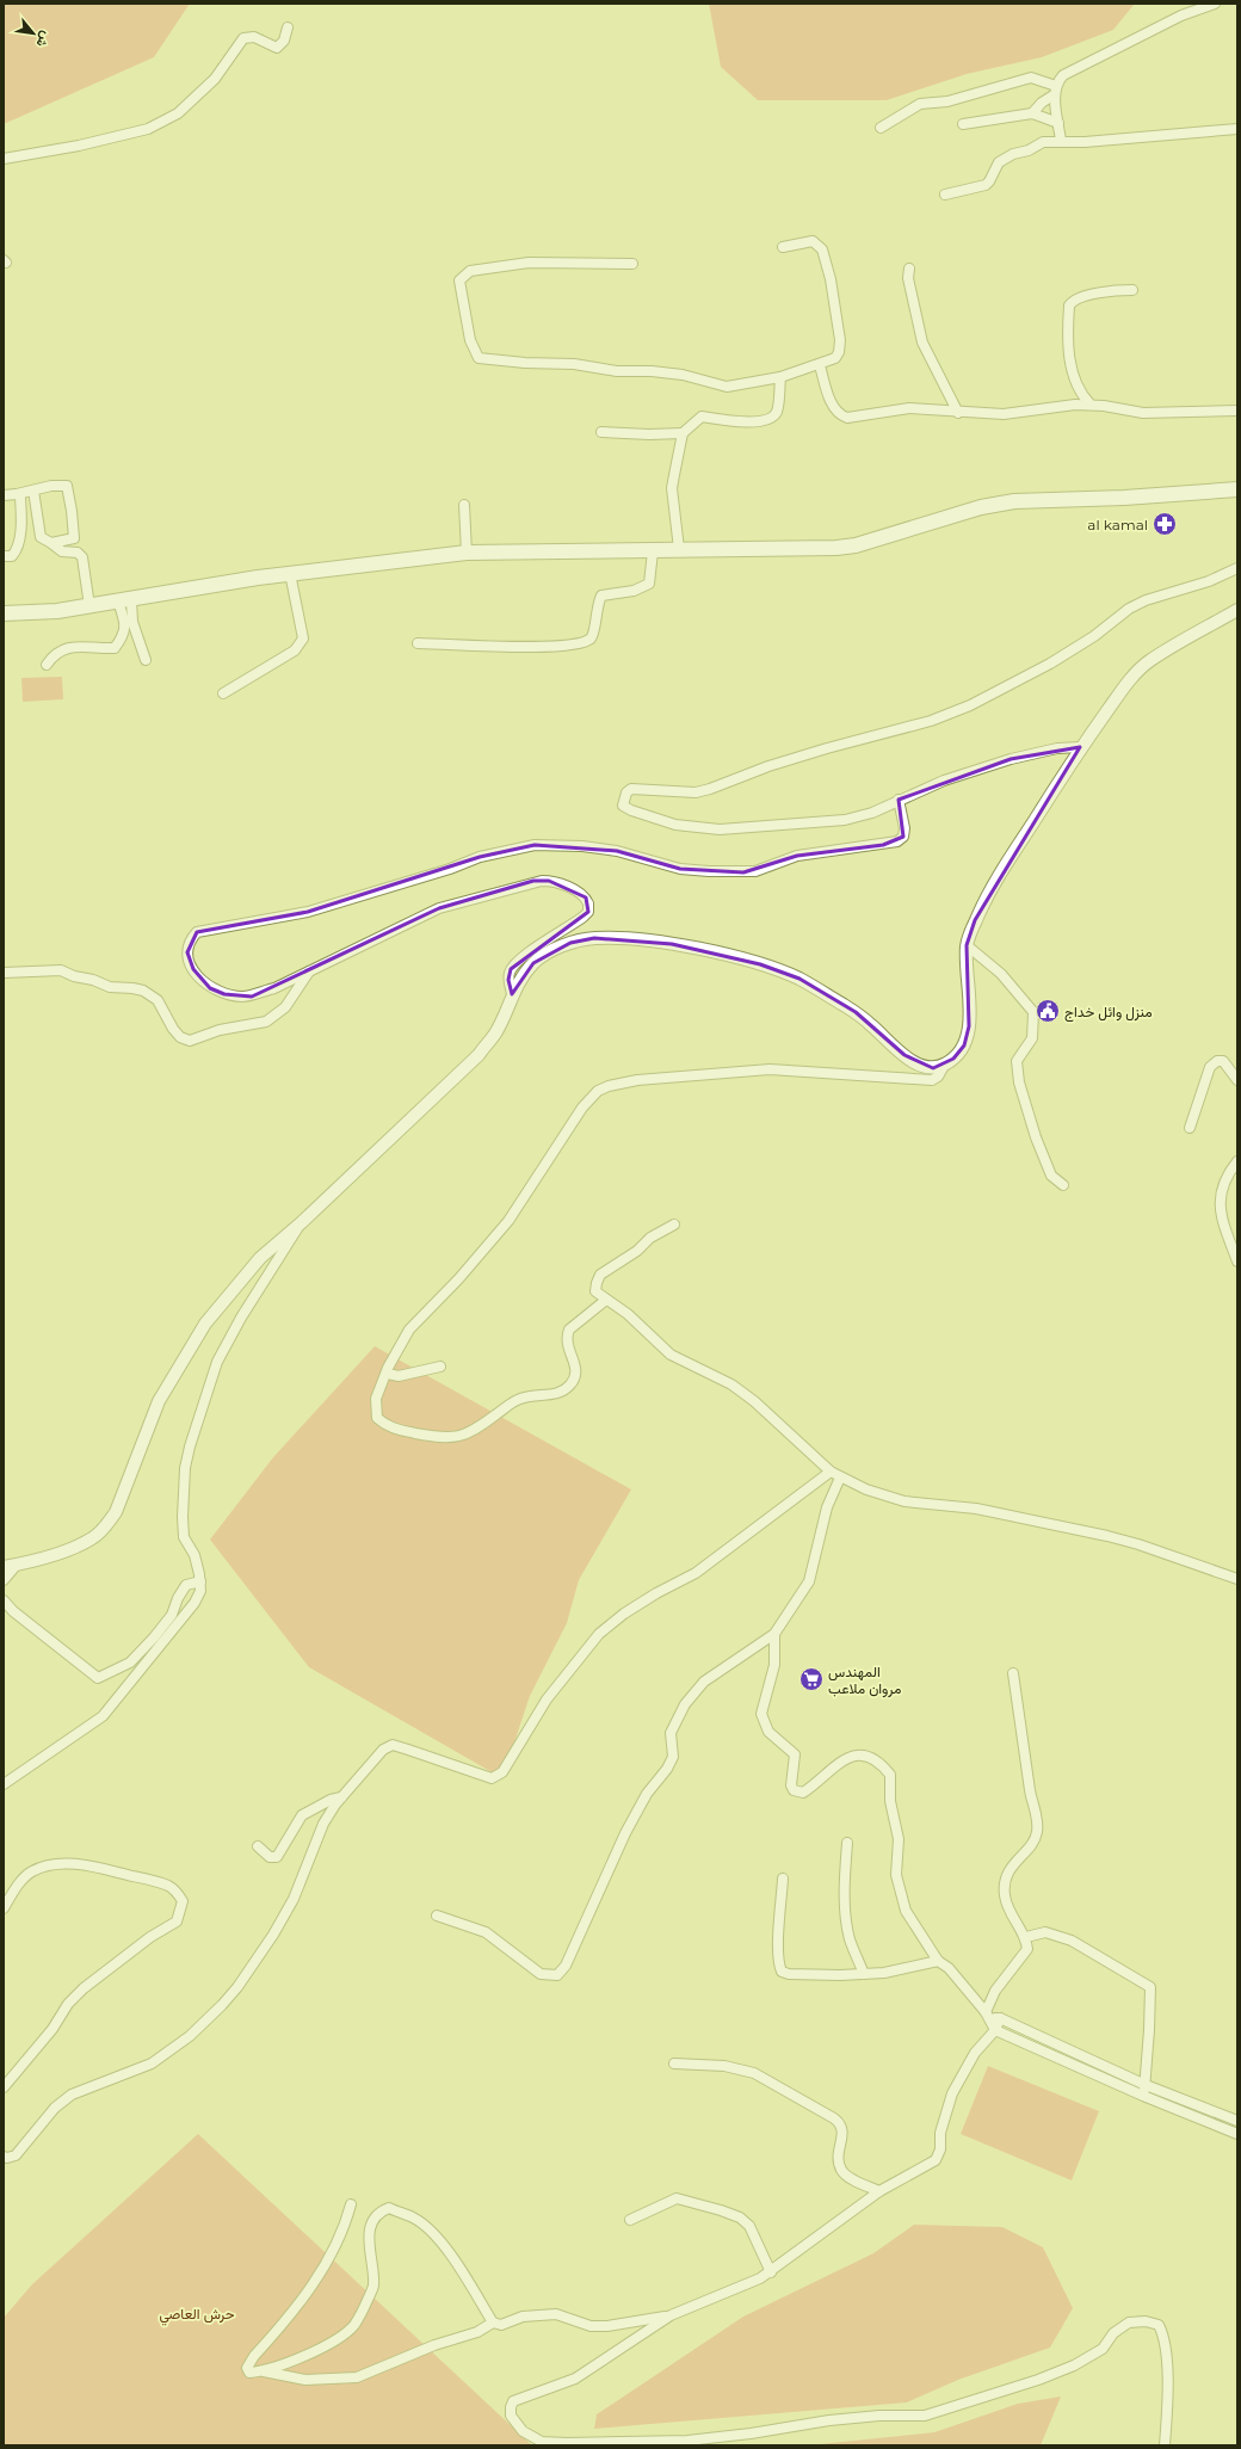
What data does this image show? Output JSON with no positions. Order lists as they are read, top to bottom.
{
  "parks": ["حرش العاصي"],
  "places": {
    "pharmacy": ["al kamal"],
    "public building": ["منزل وائل خداج"],
    "supermarket": ["المهندس مروان ملاعب"]
  },
  "north": "bottom right"
}
